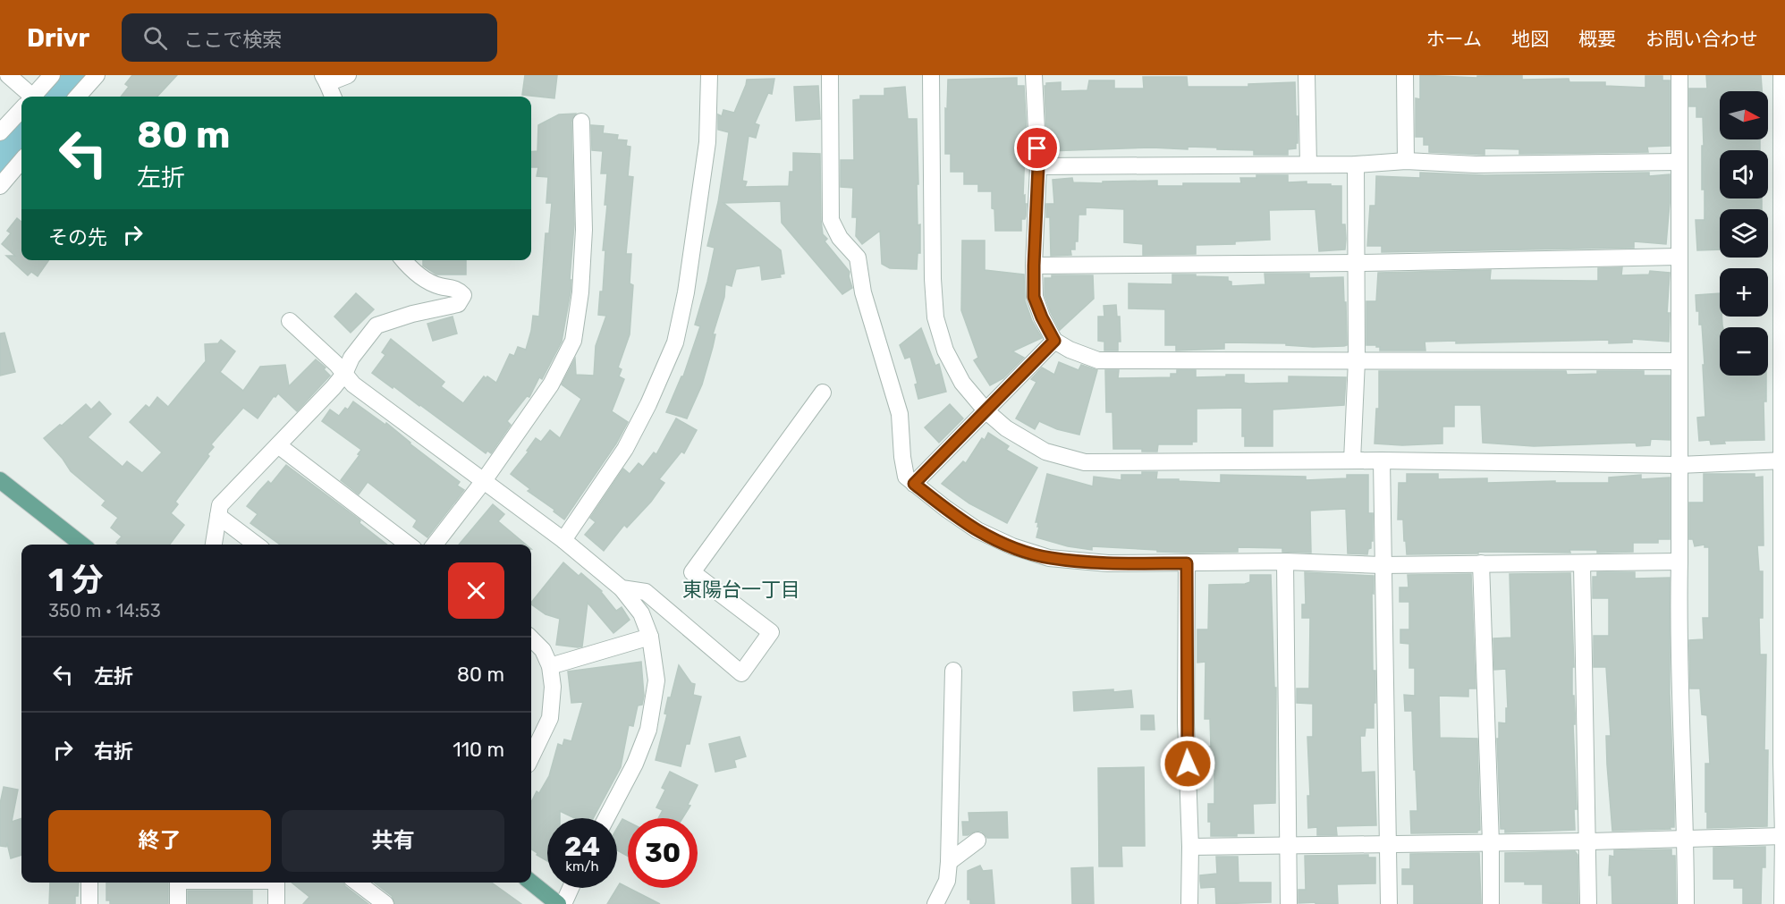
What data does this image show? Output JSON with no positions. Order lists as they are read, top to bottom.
{
  "districts": ["東陽台一丁目"],
  "north": "right",
  "page": {
    "header": "Drivr",
    "search": "ここで検索",
    "nav": [
      "ホーム",
      "地図",
      "概要",
      "お問い合わせ"
    ],
    "map_buttons": ["+", "−"],
    "turn": ["80 m", "左折"],
    "then": "その先",
    "heading": ["1 分", "350 m · 14:53"],
    "list": [
      {
        "name": "左折",
        "value": "80 m"
      },
      {
        "name": "右折",
        "value": "110 m"
      }
    ],
    "buttons": ["終了", "共有"],
    "speed": "24 km/h",
    "limit": "30"
  }
}
